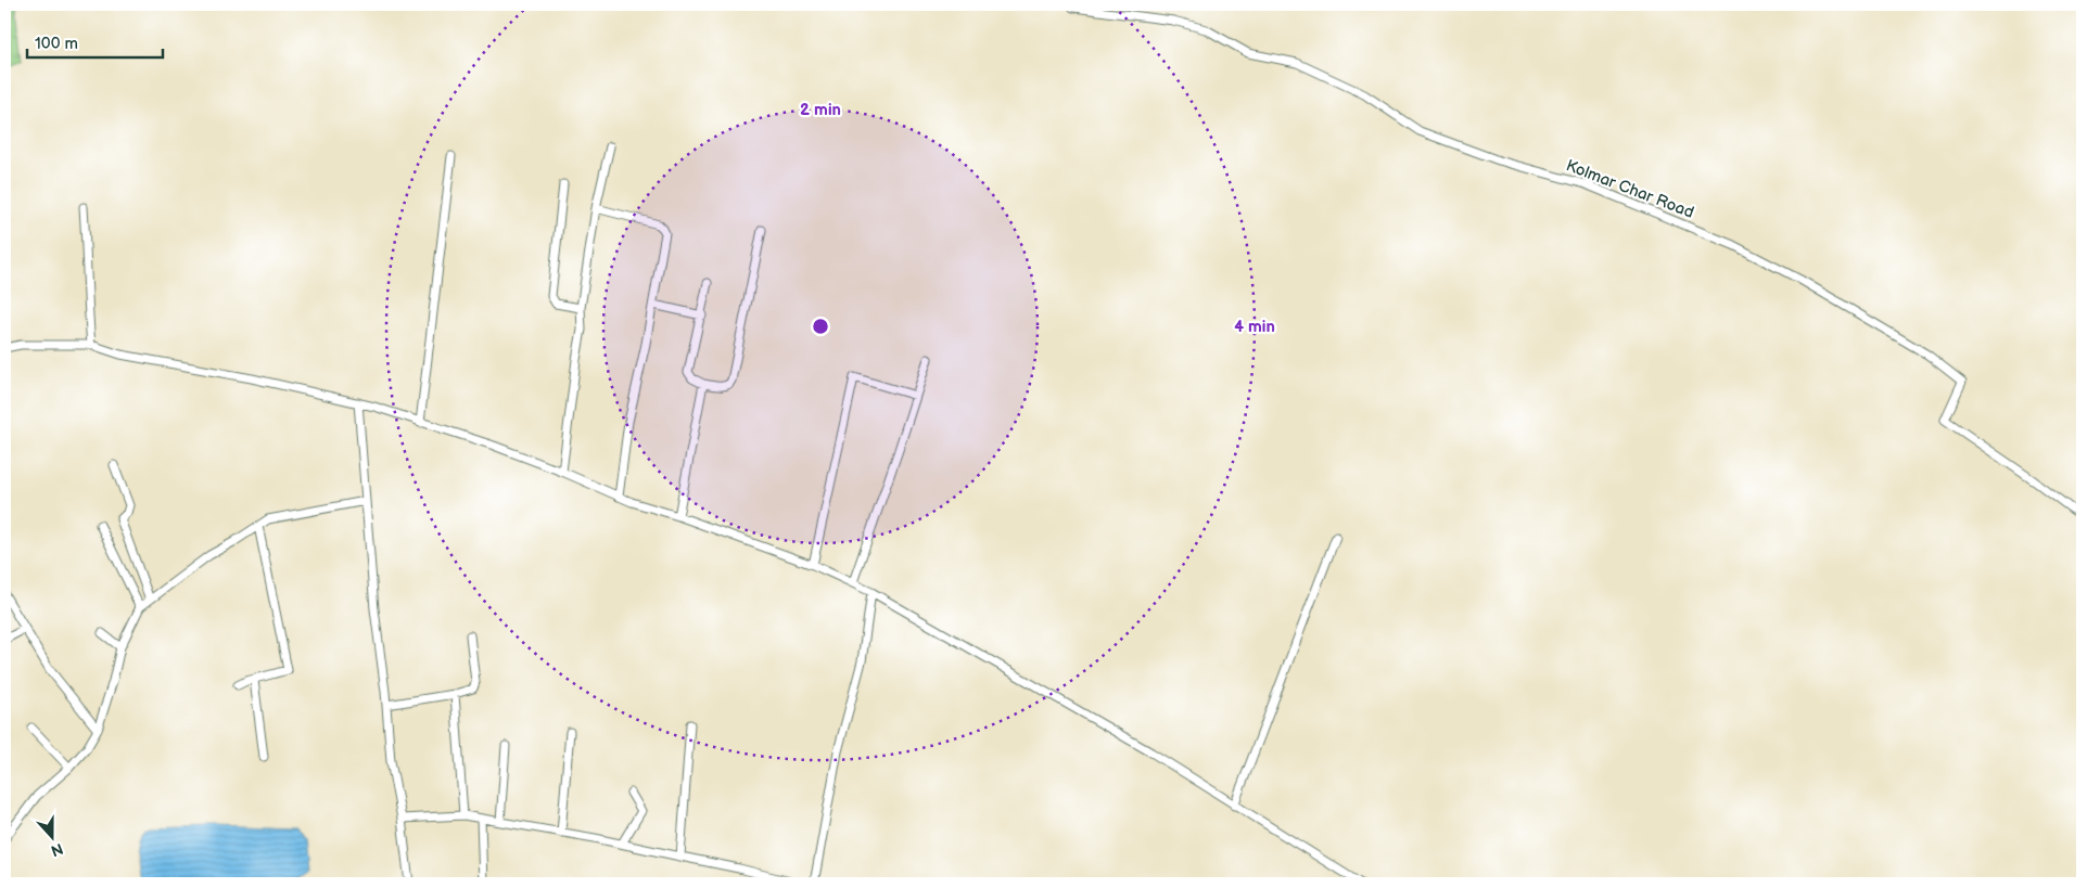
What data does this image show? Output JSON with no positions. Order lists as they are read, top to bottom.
{
  "streets": {
    "street": ["Kolmar Char Road"]
  },
  "scale_bar": "100 m",
  "north": "bottom",
  "rings": ["2 min", "4 min"]
}
